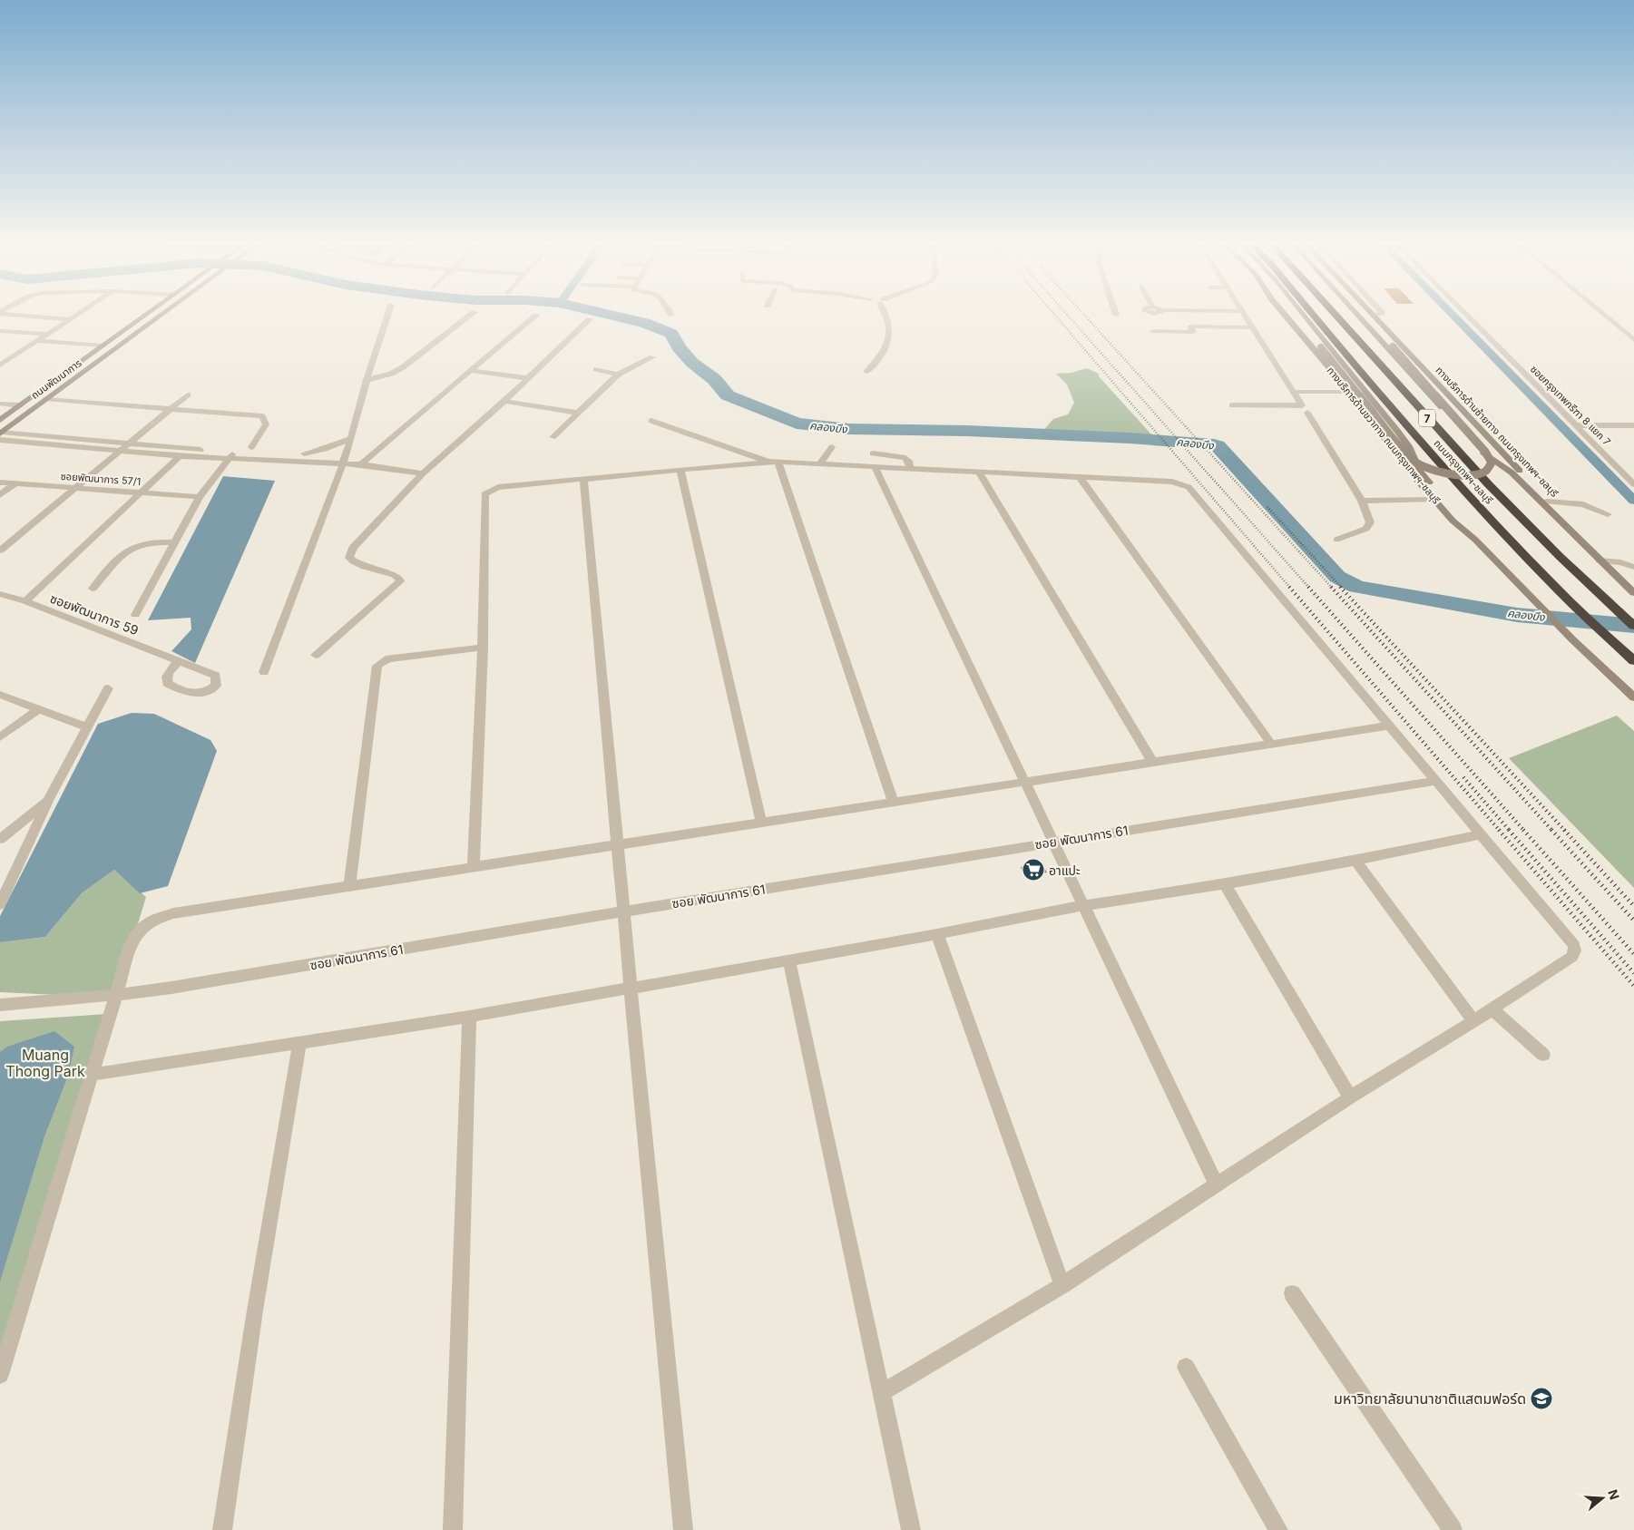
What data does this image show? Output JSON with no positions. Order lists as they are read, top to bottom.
{
  "streets": {
    "highway": ["7", "ถนนกรุงเทพฯ-ชลบุรี"],
    "main road": ["ถนนพัฒนาการ", "ทางบริการด้านซ้ายทาง ถนนกรุงเทพฯ-ชลบุรี", "ทางบริการด้านขวาทาง ถนนกรุงเทพฯ-ชลบุรี"],
    "street": [
      "ซอยกรุงเทพกรีฑา 8 แยก 7",
      "ซอยพัฒนาการ 57/1",
      "ซอยพัฒนาการ 59",
      "ซอย พัฒนาการ 61"
    ]
  },
  "water": ["คลองบึง"],
  "parks": ["Muang Thong Park"],
  "places": {
    "supermarket": ["อาแปะ"],
    "school or university": ["มหาวิทยาลัยนานาชาติแสตมฟอร์ด"]
  },
  "north": "right"
}
